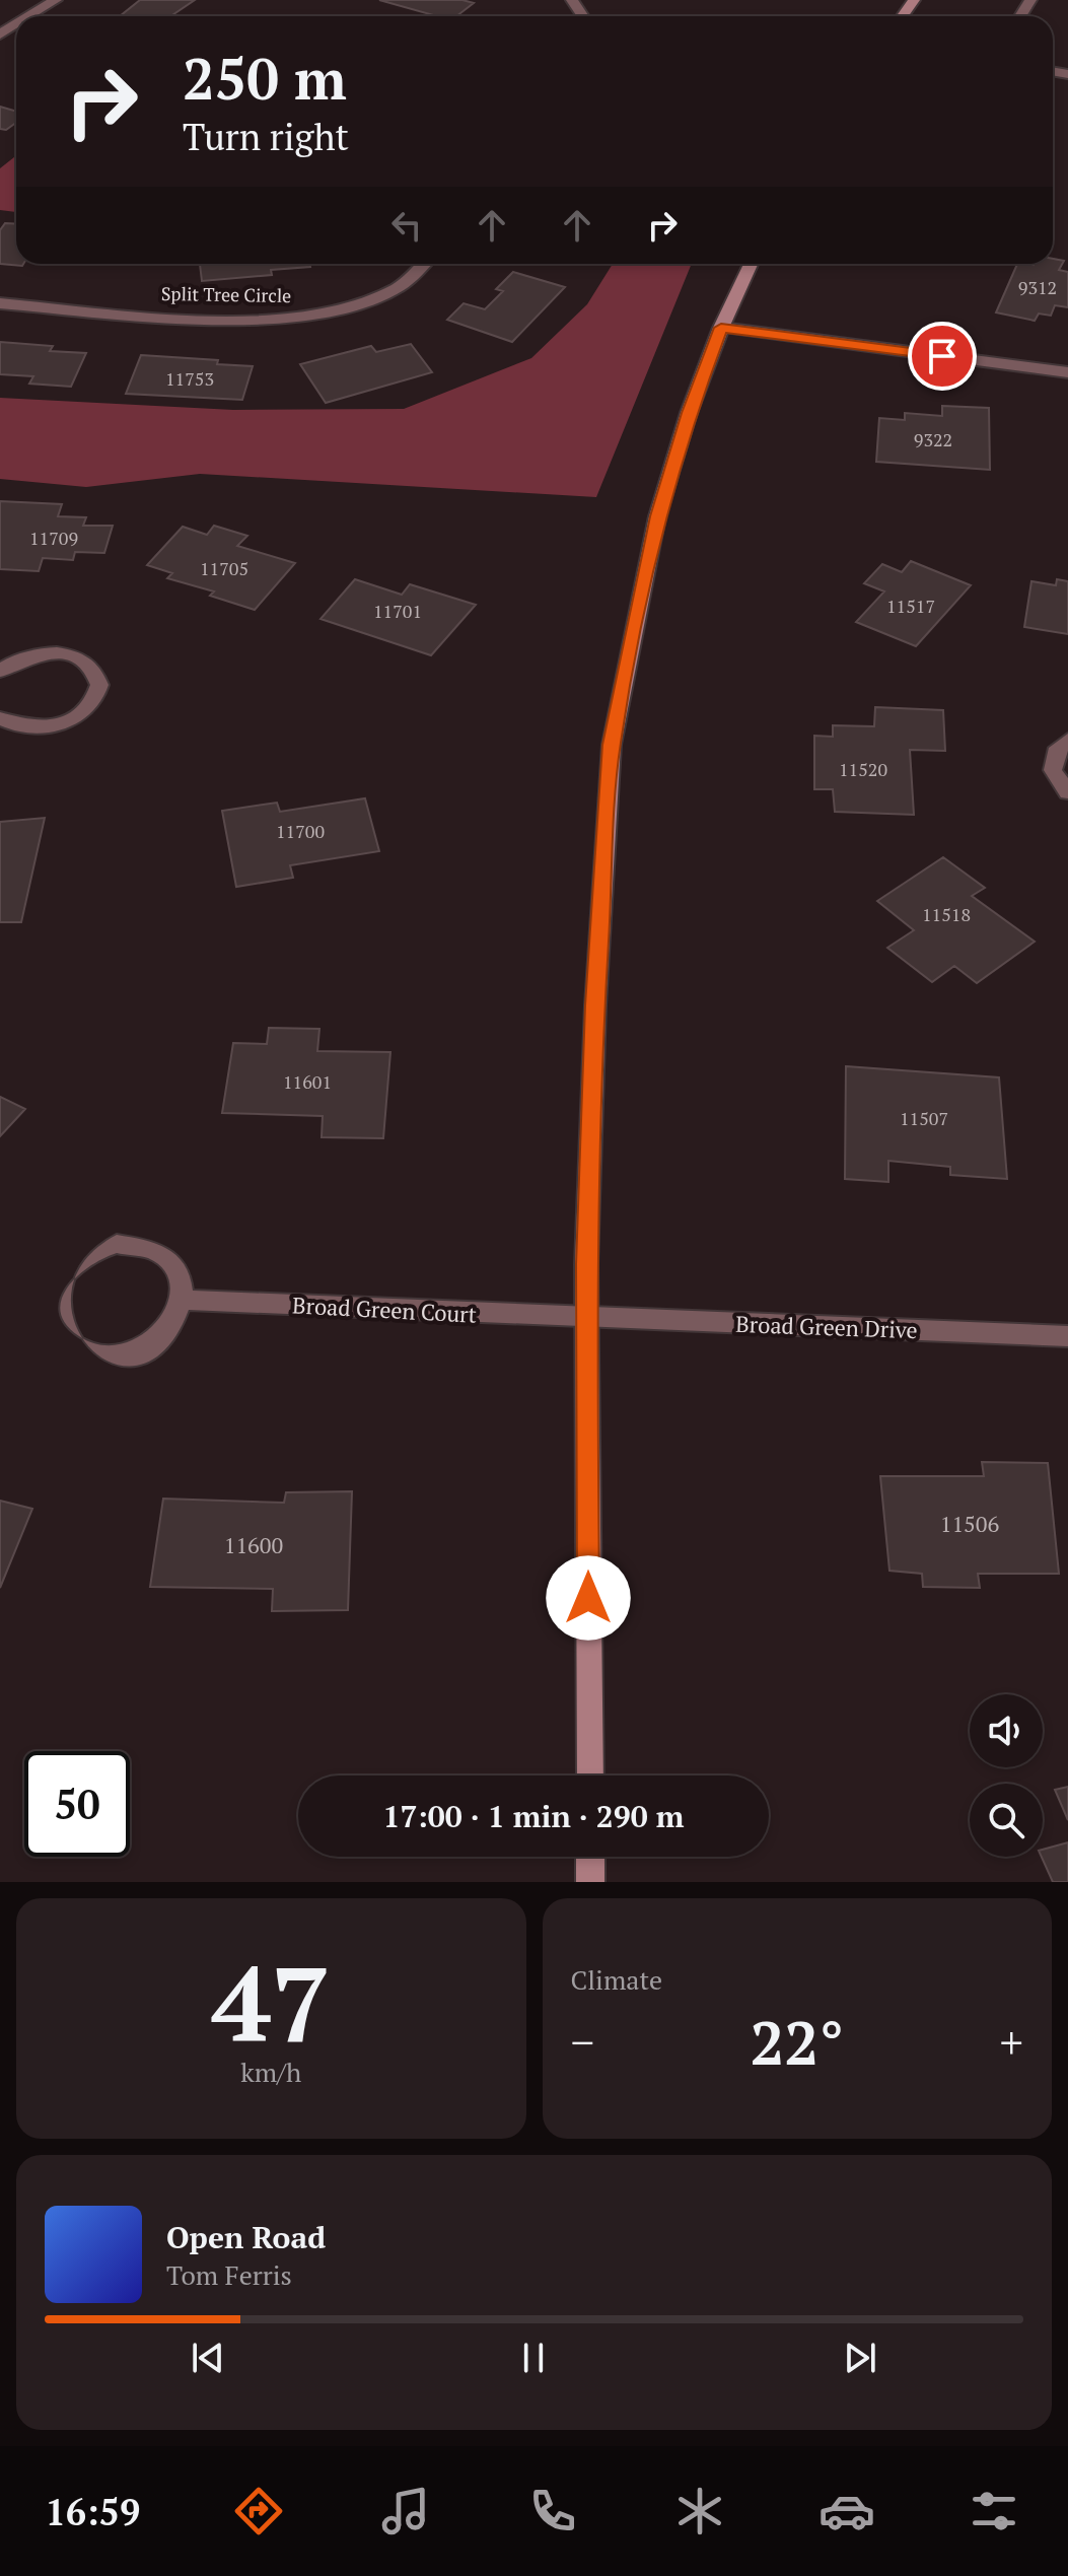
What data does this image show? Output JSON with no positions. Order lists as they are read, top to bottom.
{
  "streets": {
    "street": ["Split Tree Circle", "Broad Green Court", "Broad Green Drive"]
  },
  "crossings": [
    ["Broad Green Court", "Broad Green Drive"]
  ],
  "house_numbers": [
    "9312",
    "11753",
    "9322",
    "11709",
    "11705",
    "11517",
    "11701",
    "11520",
    "11700",
    "11518",
    "11601",
    "11507",
    "11506",
    "11600"
  ],
  "page": {
    "turn": ["250 m", "Turn right"],
    "limit": "50",
    "trip": "17:00 · 1 min · 290 m",
    "tile": [
      ["47", "km/h"],
      "Climate"
    ],
    "heat": ["−", "22°", "+"],
    "song": ["Open Road", "Tom Ferris"],
    "tabs": "16:59"
  }
}
